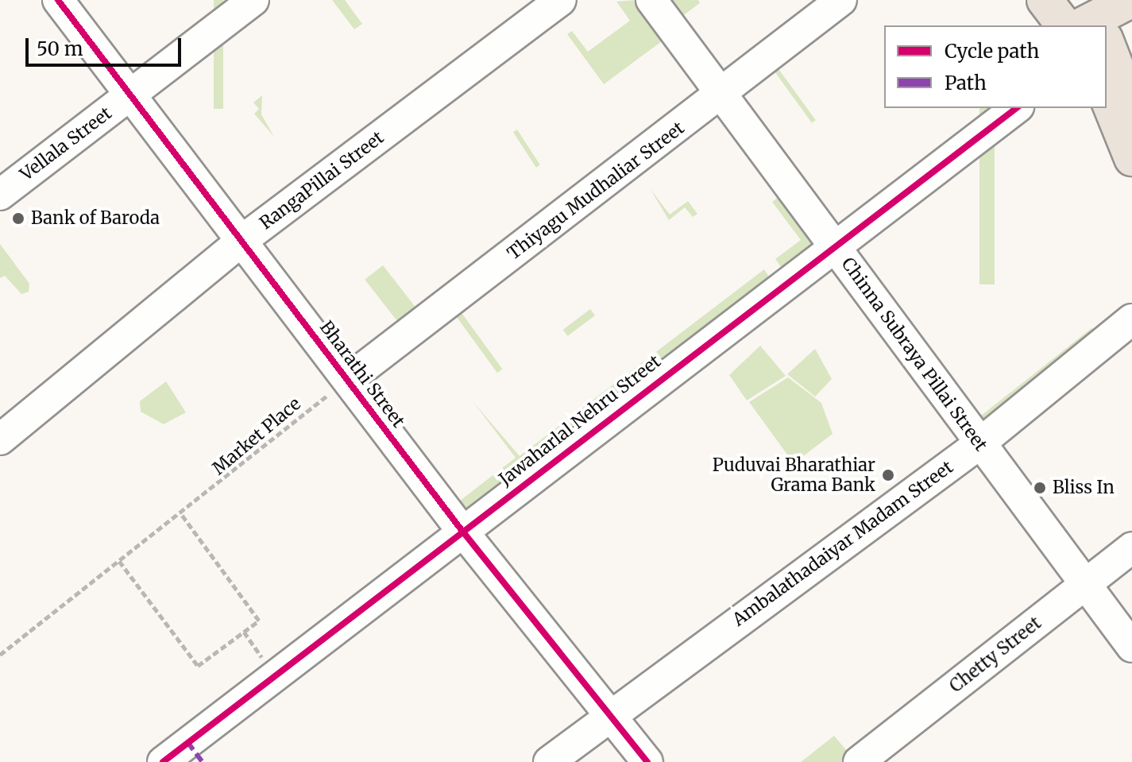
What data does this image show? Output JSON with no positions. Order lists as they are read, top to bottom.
{
  "streets": {
    "street": [
      "Vellala Street",
      "RangaPillai Street",
      "Thiyagu Mudhaliar Street",
      "Chinna Subraya Pillai Street",
      "Bharathi Street",
      "Jawaharlal Nehru Street",
      "Ambalathadaiyar Madam Street",
      "Chetty Street"
    ],
    "path": ["Market Place"]
  },
  "crossings": [
    ["Vellala Street", "Bharathi Street"],
    ["RangaPillai Street", "Bharathi Street"],
    ["Thiyagu Mudhaliar Street", "Chinna Subraya Pillai Street"],
    ["Thiyagu Mudhaliar Street", "Bharathi Street"],
    ["Thiyagu Mudhaliar Street", "Market Place"],
    ["Chinna Subraya Pillai Street", "Jawaharlal Nehru Street"],
    ["Chinna Subraya Pillai Street", "Ambalathadaiyar Madam Street"],
    ["Chinna Subraya Pillai Street", "Chetty Street"],
    ["Bharathi Street", "Jawaharlal Nehru Street"],
    ["Bharathi Street", "Market Place"],
    ["Bharathi Street", "Ambalathadaiyar Madam Street"]
  ],
  "places": ["Bank of Baroda", "Puduvai Bharathiar Grama Bank", "Bliss In"],
  "legend": ["Cycle path", "Path"],
  "scale_bar": "50 m"
}
